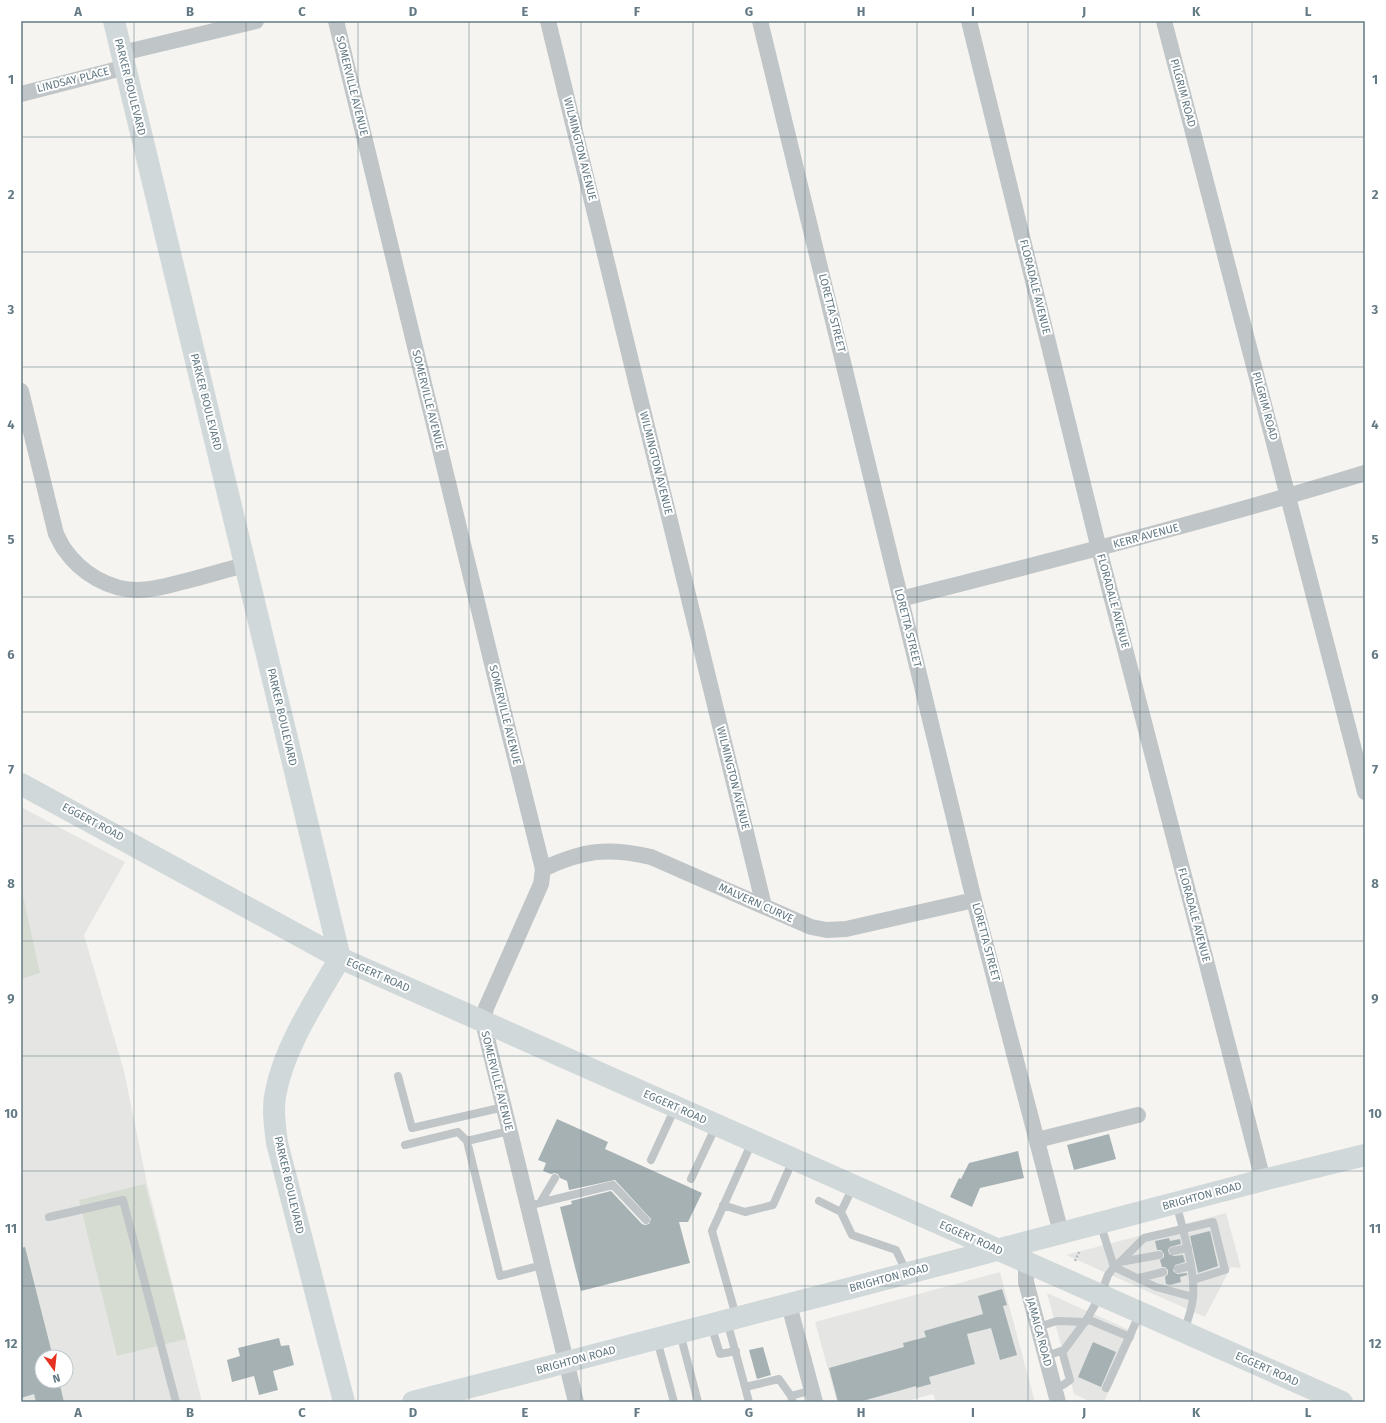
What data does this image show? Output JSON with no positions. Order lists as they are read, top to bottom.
{
  "streets": {
    "street": [
      "LINDSAY PLACE",
      "SOMERVILLE AVENUE",
      "PARKER BOULEVARD",
      "PILGRIM ROAD",
      "WILMINGTON AVENUE",
      "FLORADALE AVENUE",
      "LORETTA STREET",
      "KERR AVENUE",
      "EGGERT ROAD",
      "MALVERN CURVE",
      "BRIGHTON ROAD",
      "JAMAICA ROAD"
    ]
  },
  "crossings": [
    ["LINDSAY PLACE", "PARKER BOULEVARD"],
    ["SOMERVILLE AVENUE", "EGGERT ROAD"],
    ["SOMERVILLE AVENUE", "MALVERN CURVE"],
    ["SOMERVILLE AVENUE", "BRIGHTON ROAD"],
    ["PARKER BOULEVARD", "EGGERT ROAD"],
    ["PILGRIM ROAD", "KERR AVENUE"],
    ["WILMINGTON AVENUE", "MALVERN CURVE"],
    ["FLORADALE AVENUE", "KERR AVENUE"],
    ["FLORADALE AVENUE", "BRIGHTON ROAD"],
    ["LORETTA STREET", "KERR AVENUE"],
    ["LORETTA STREET", "MALVERN CURVE"],
    ["LORETTA STREET", "BRIGHTON ROAD"],
    ["EGGERT ROAD", "BRIGHTON ROAD"],
    ["EGGERT ROAD", "JAMAICA ROAD"]
  ],
  "north": "bottom",
  "grid": {
    "columns": [
      "A",
      "B",
      "C",
      "D",
      "E",
      "F",
      "G",
      "H",
      "I",
      "J",
      "K",
      "L"
    ],
    "rows": [
      "1",
      "2",
      "3",
      "4",
      "5",
      "6",
      "7",
      "8",
      "9",
      "10",
      "11",
      "12"
    ]
  }
}
